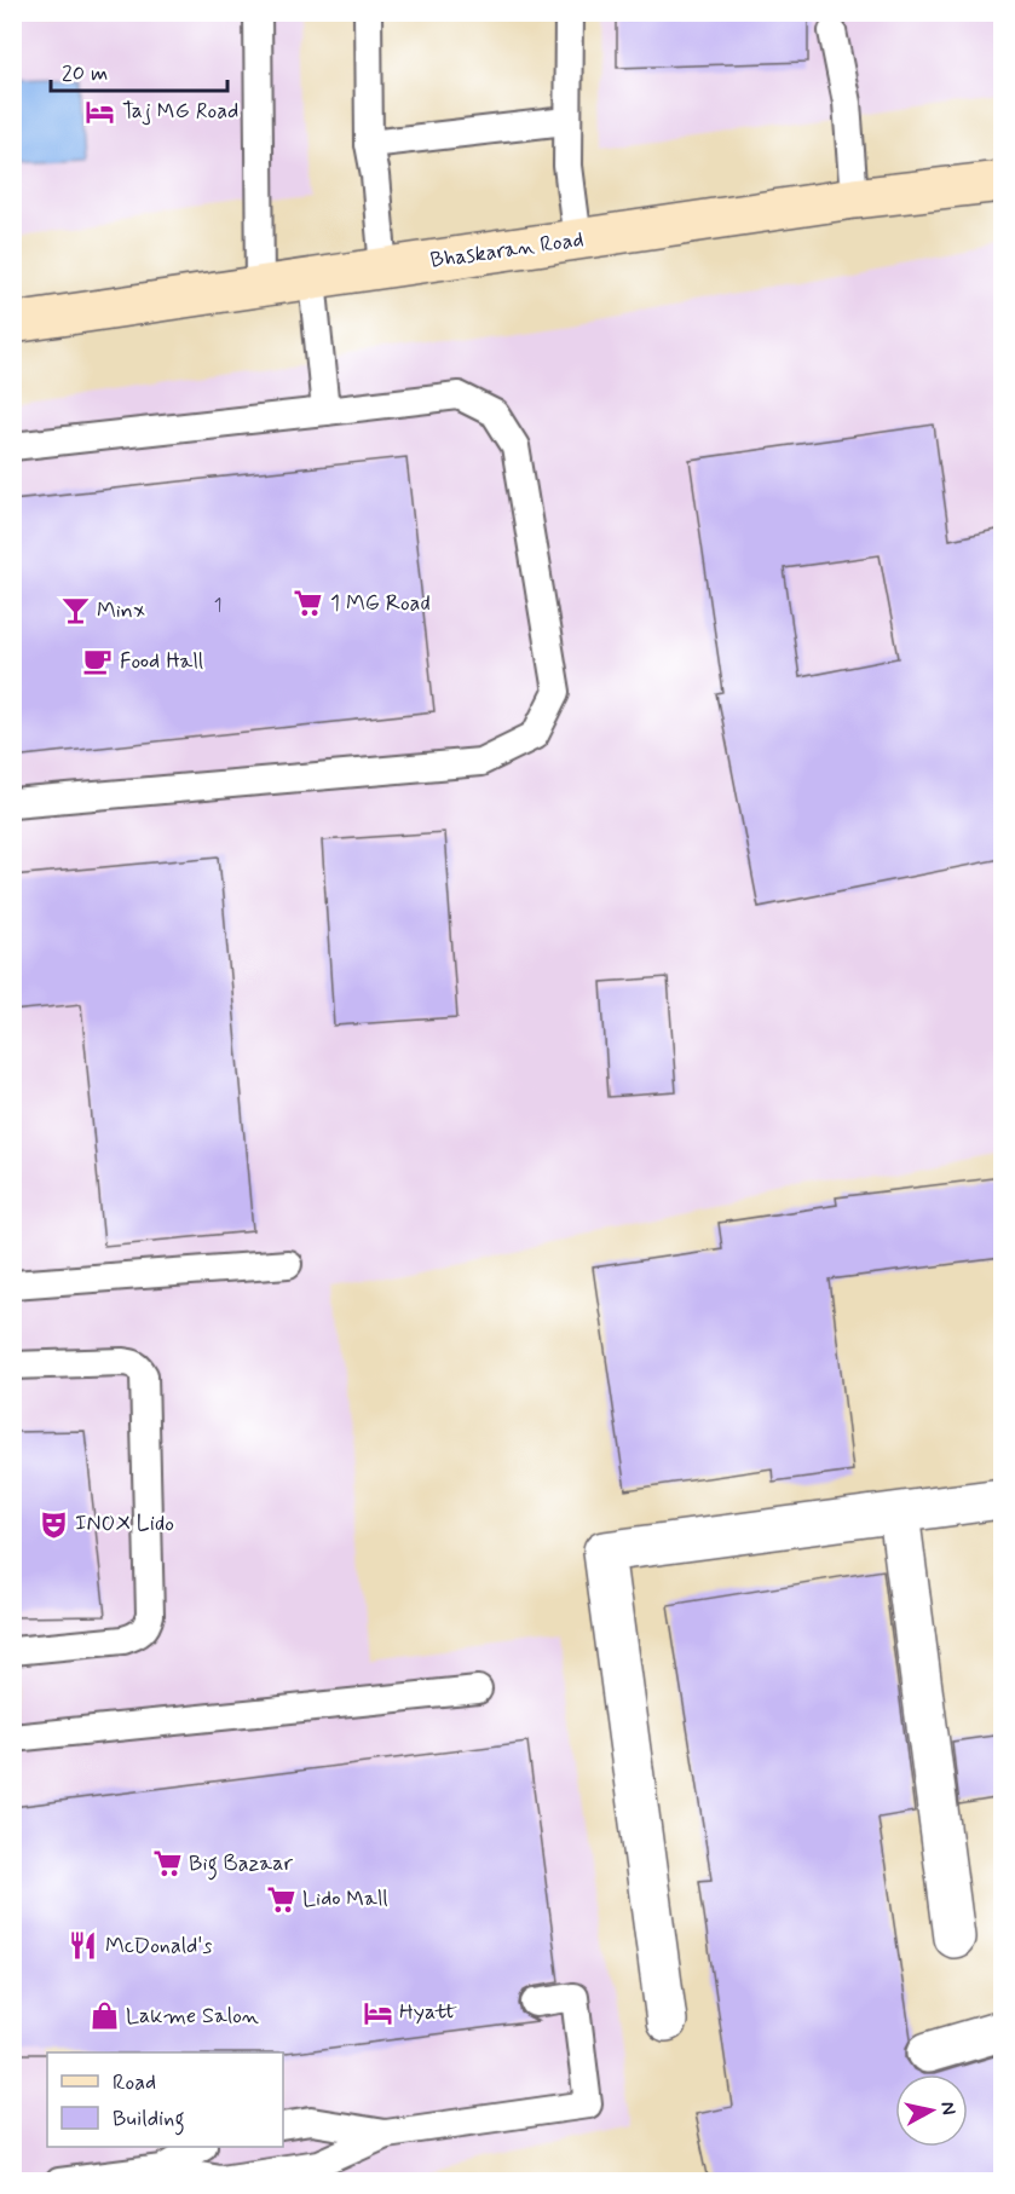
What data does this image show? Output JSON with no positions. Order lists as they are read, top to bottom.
{
  "streets": {
    "main road": ["Bhaskaran Road"]
  },
  "places": {
    "hotel": ["Taj MG Road", "Hyatt"],
    "supermarket": ["1 MG Road", "Big Bazaar", "Lido Mall"],
    "bar": ["Minx"],
    "cafe": ["Food Hall"],
    "theatre": ["INOX Lido"],
    "restaurant": ["McDonald's"],
    "shop": ["Lakme Salon"]
  },
  "house_numbers": ["1"],
  "legend": ["Road", "Building"],
  "scale_bar": "20 m",
  "north": "right"
}
